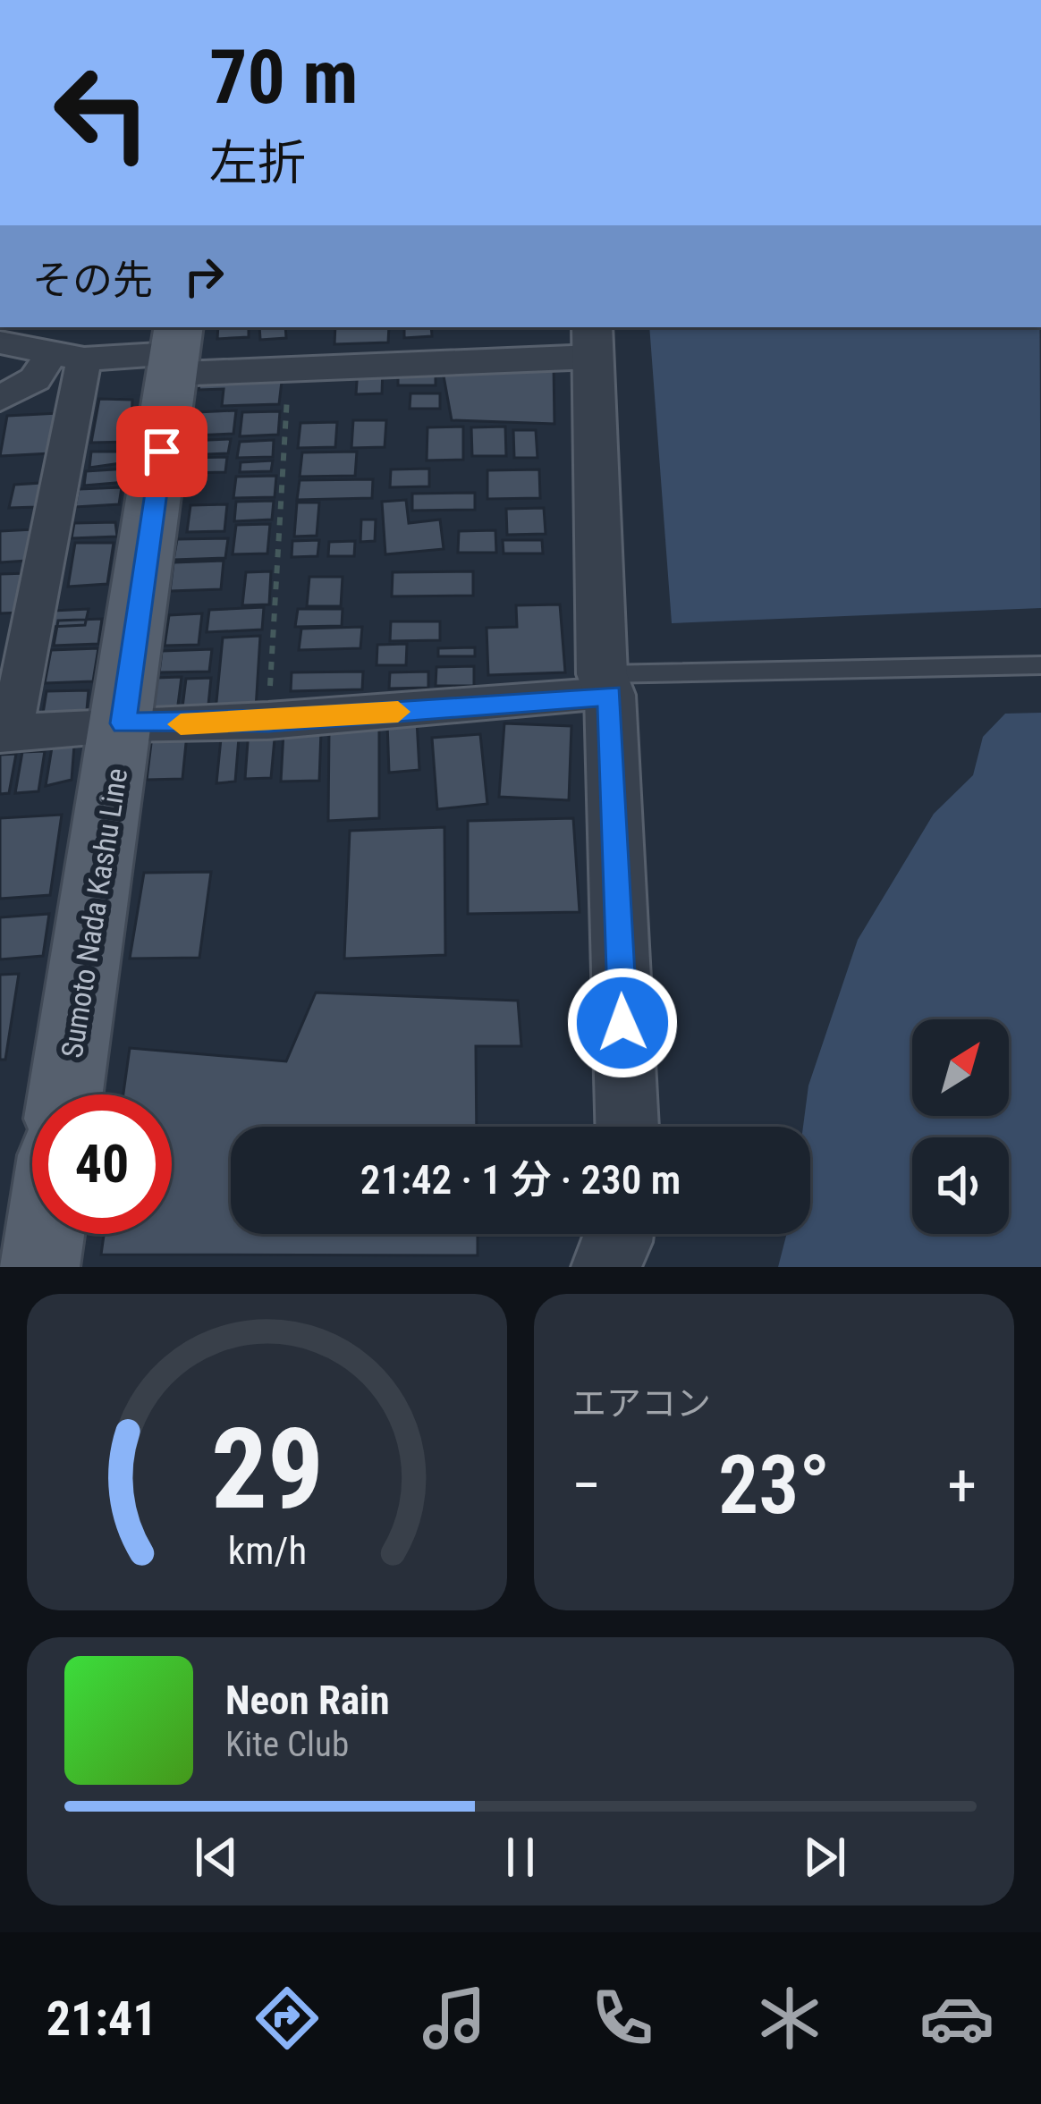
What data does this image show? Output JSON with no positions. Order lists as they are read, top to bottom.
{
  "streets": {
    "main road": ["Sumoto Nada Kashu Line"]
  },
  "north": "top right",
  "page": {
    "turn": ["70 m", "左折"],
    "then": "その先",
    "limit": "40",
    "trip": "21:42 · 1 分 · 230 m",
    "tile": "エアコン",
    "heat": ["−", "23°", "+"],
    "song": ["Neon Rain", "Kite Club"],
    "tabs": "21:41",
    "gauge": ["29", "km/h"]
  }
}
